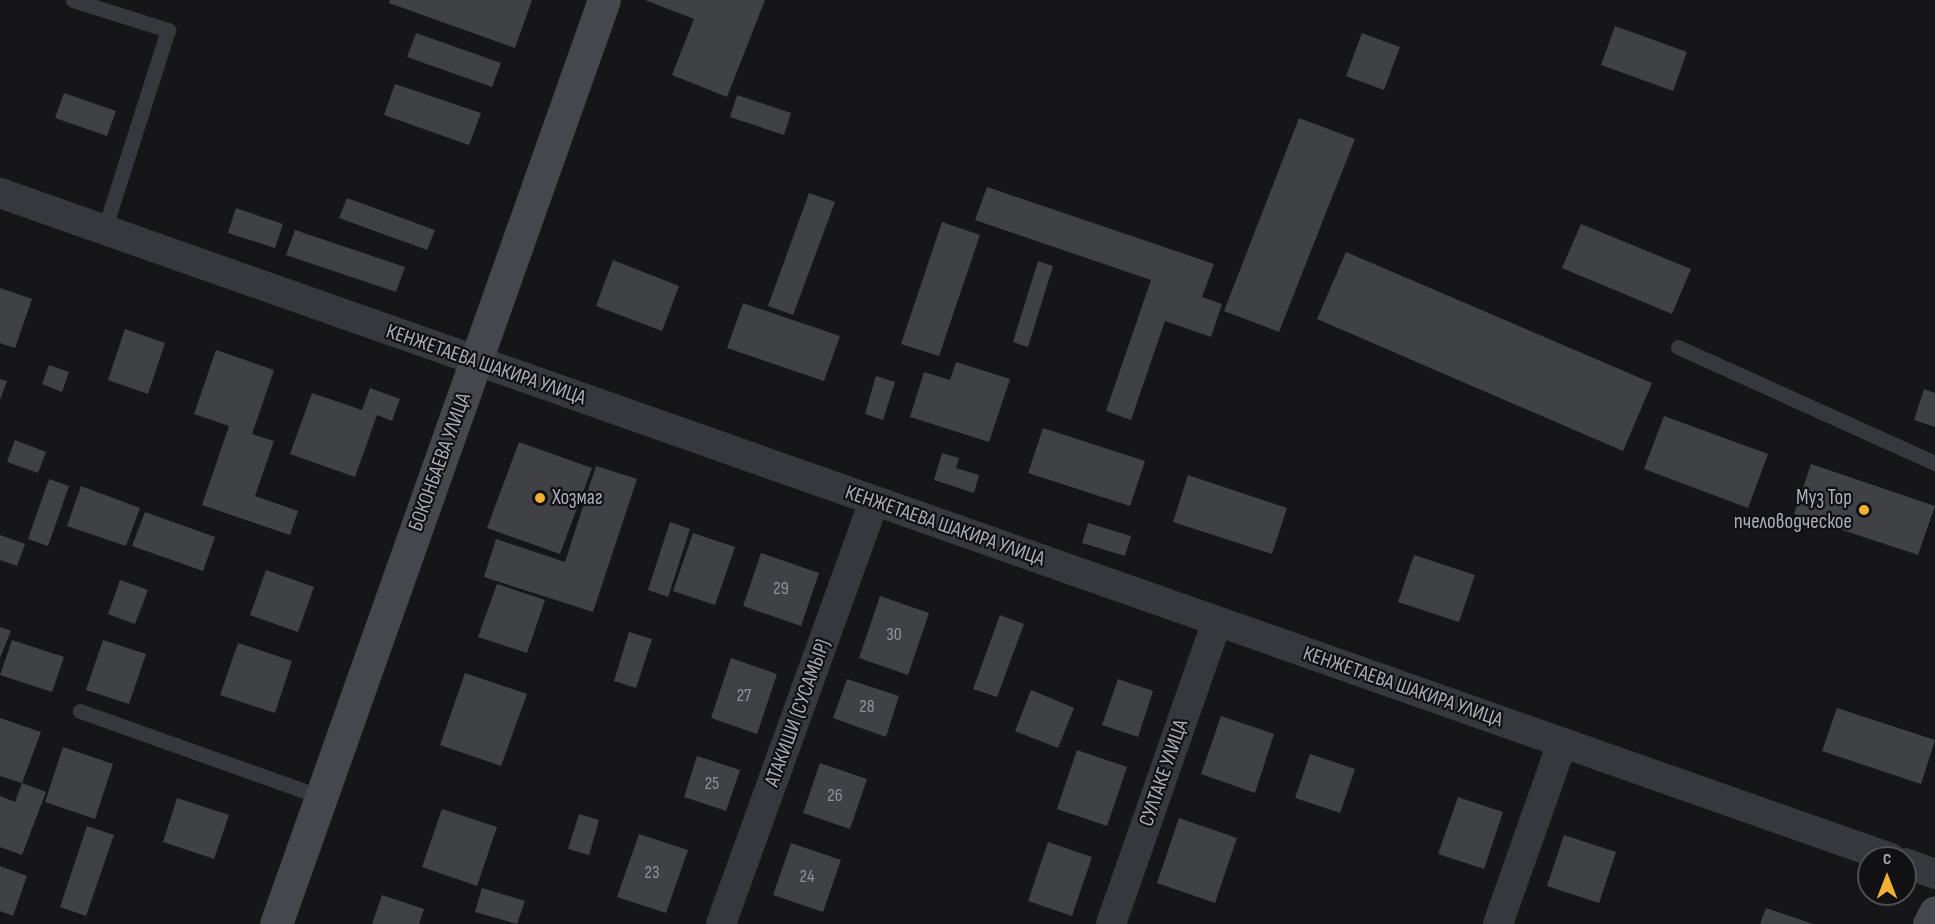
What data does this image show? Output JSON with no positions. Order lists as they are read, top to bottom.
{
  "streets": {
    "street": [
      "КЕНЖЕТАЕВА ШАКИРА УЛИЦА",
      "БОКОНБАЕВА УЛИЦА",
      "АТАКИШИ (СУСАМЫР)",
      "СУЛТАКЕ УЛИЦА"
    ]
  },
  "crossings": [
    ["КЕНЖЕТАЕВА ШАКИРА УЛИЦА", "БОКОНБАЕВА УЛИЦА"],
    ["КЕНЖЕТАЕВА ШАКИРА УЛИЦА", "АТАКИШИ (СУСАМЫР)"],
    ["КЕНЖЕТАЕВА ШАКИРА УЛИЦА", "СУЛТАКЕ УЛИЦА"]
  ],
  "places": ["Хозмаг", "Муз Тор пчеловодческое"],
  "house_numbers": [
    "29",
    "30",
    "27",
    "28",
    "25",
    "26",
    "23",
    "24"
  ],
  "north": "top"
}
